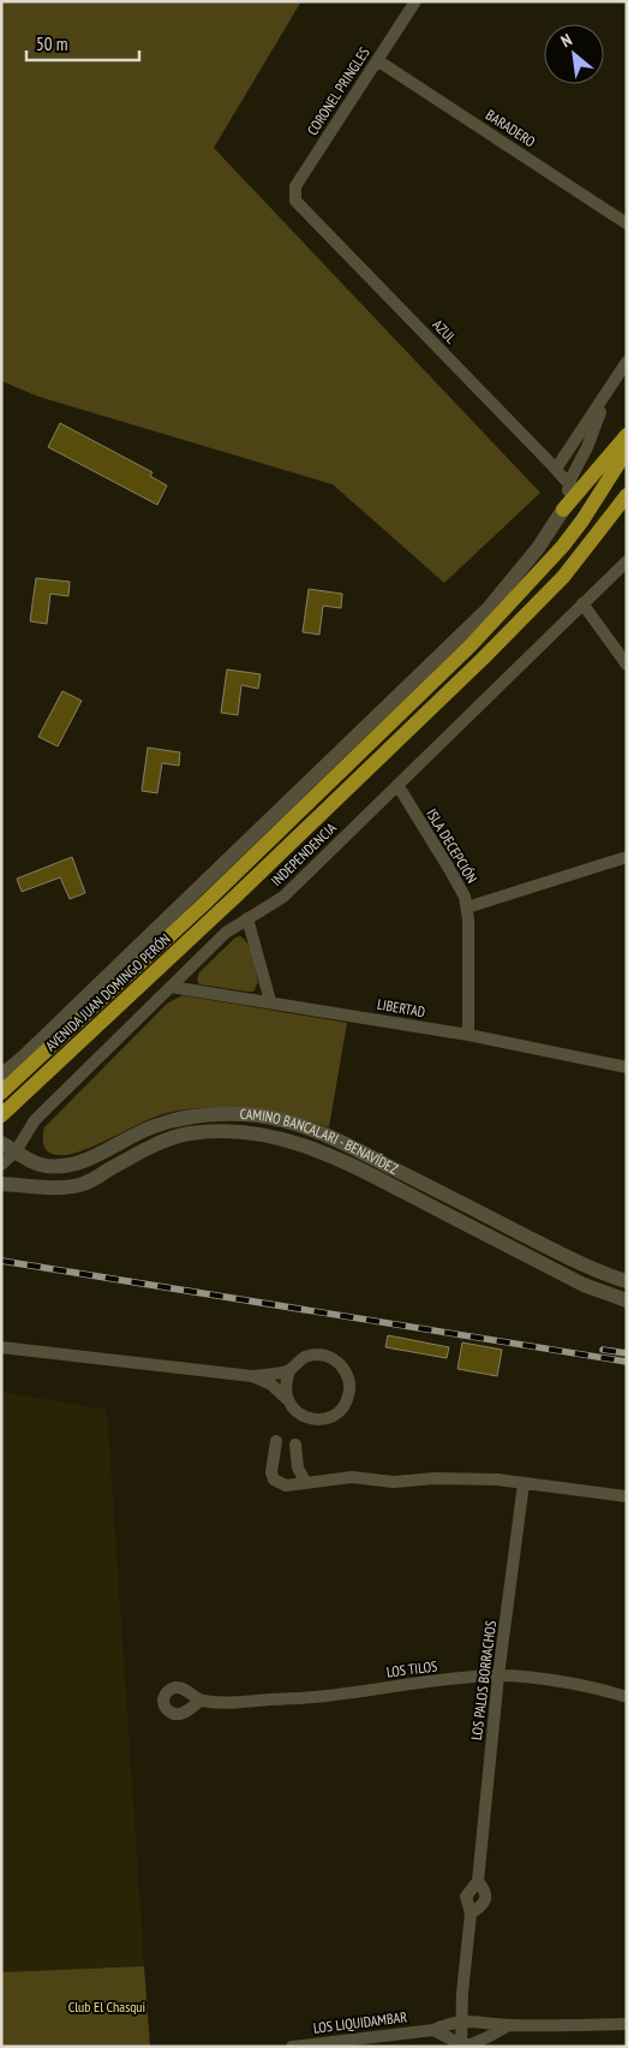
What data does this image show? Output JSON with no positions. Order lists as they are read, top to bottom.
{
  "streets": {
    "main road": ["AVENIDA JUAN DOMINGO PERÓN", "CAMINO BANCALARI - BENAVÍDEZ"],
    "street": [
      "CORONEL PRINGLES",
      "BARADERO",
      "AZUL",
      "ISLA DECEPCIÓN",
      "INDEPENDENCIA",
      "LIBERTAD",
      "LOS TILOS",
      "LOS PALOS BORRACHOS",
      "LOS LIQUIDAMBAR"
    ]
  },
  "crossings": [
    ["CORONEL PRINGLES", "BARADERO"],
    ["CORONEL PRINGLES", "AZUL"],
    ["ISLA DECEPCIÓN", "INDEPENDENCIA"],
    ["ISLA DECEPCIÓN", "LIBERTAD"],
    ["INDEPENDENCIA", "LIBERTAD"],
    ["INDEPENDENCIA", "CAMINO BANCALARI - BENAVÍDEZ"],
    ["LOS TILOS", "LOS PALOS BORRACHOS"],
    ["LOS PALOS BORRACHOS", "LOS LIQUIDAMBAR"]
  ],
  "parks": ["Club El Chasqui"],
  "scale_bar": "50 m",
  "north": "top left"
}
